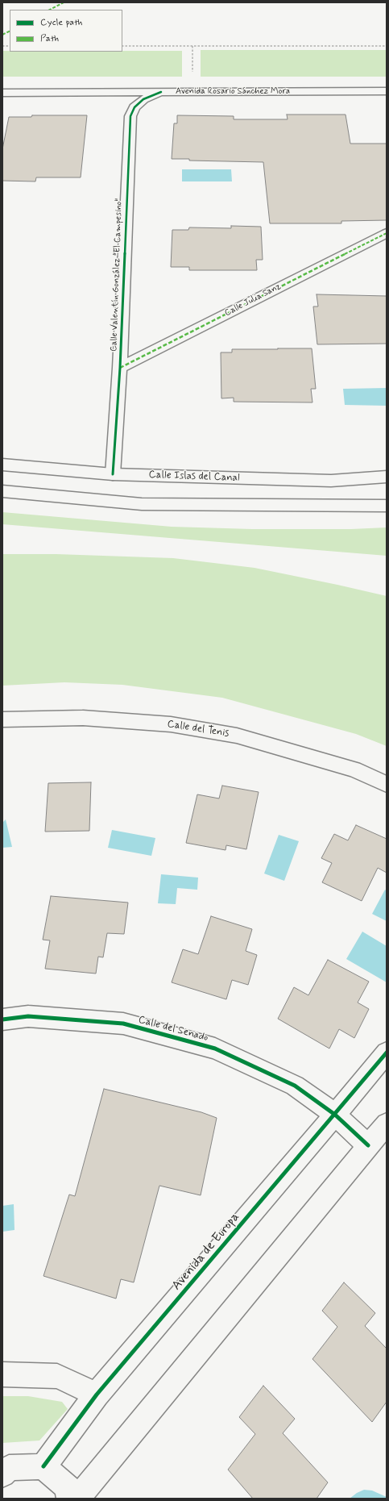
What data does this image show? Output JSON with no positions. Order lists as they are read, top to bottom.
{
  "streets": {
    "street": [
      "Avenida Rosario Sánchez Mora",
      "Calle Valentín González \"El Campesino\"",
      "Calle Julia Sanz",
      "Calle Islas del Canal",
      "Calle del Tenis",
      "Calle del Senado",
      "Avenida de Europa"
    ]
  },
  "crossings": [
    ["Avenida Rosario Sánchez Mora", "Calle Valentín González \"El Campesino\""],
    ["Calle Valentín González \"El Campesino\"", "Calle Julia Sanz"],
    ["Calle Valentín González \"El Campesino\"", "Calle Islas del Canal"],
    ["Calle del Senado", "Avenida de Europa"]
  ],
  "legend": ["Cycle path", "Path"]
}
